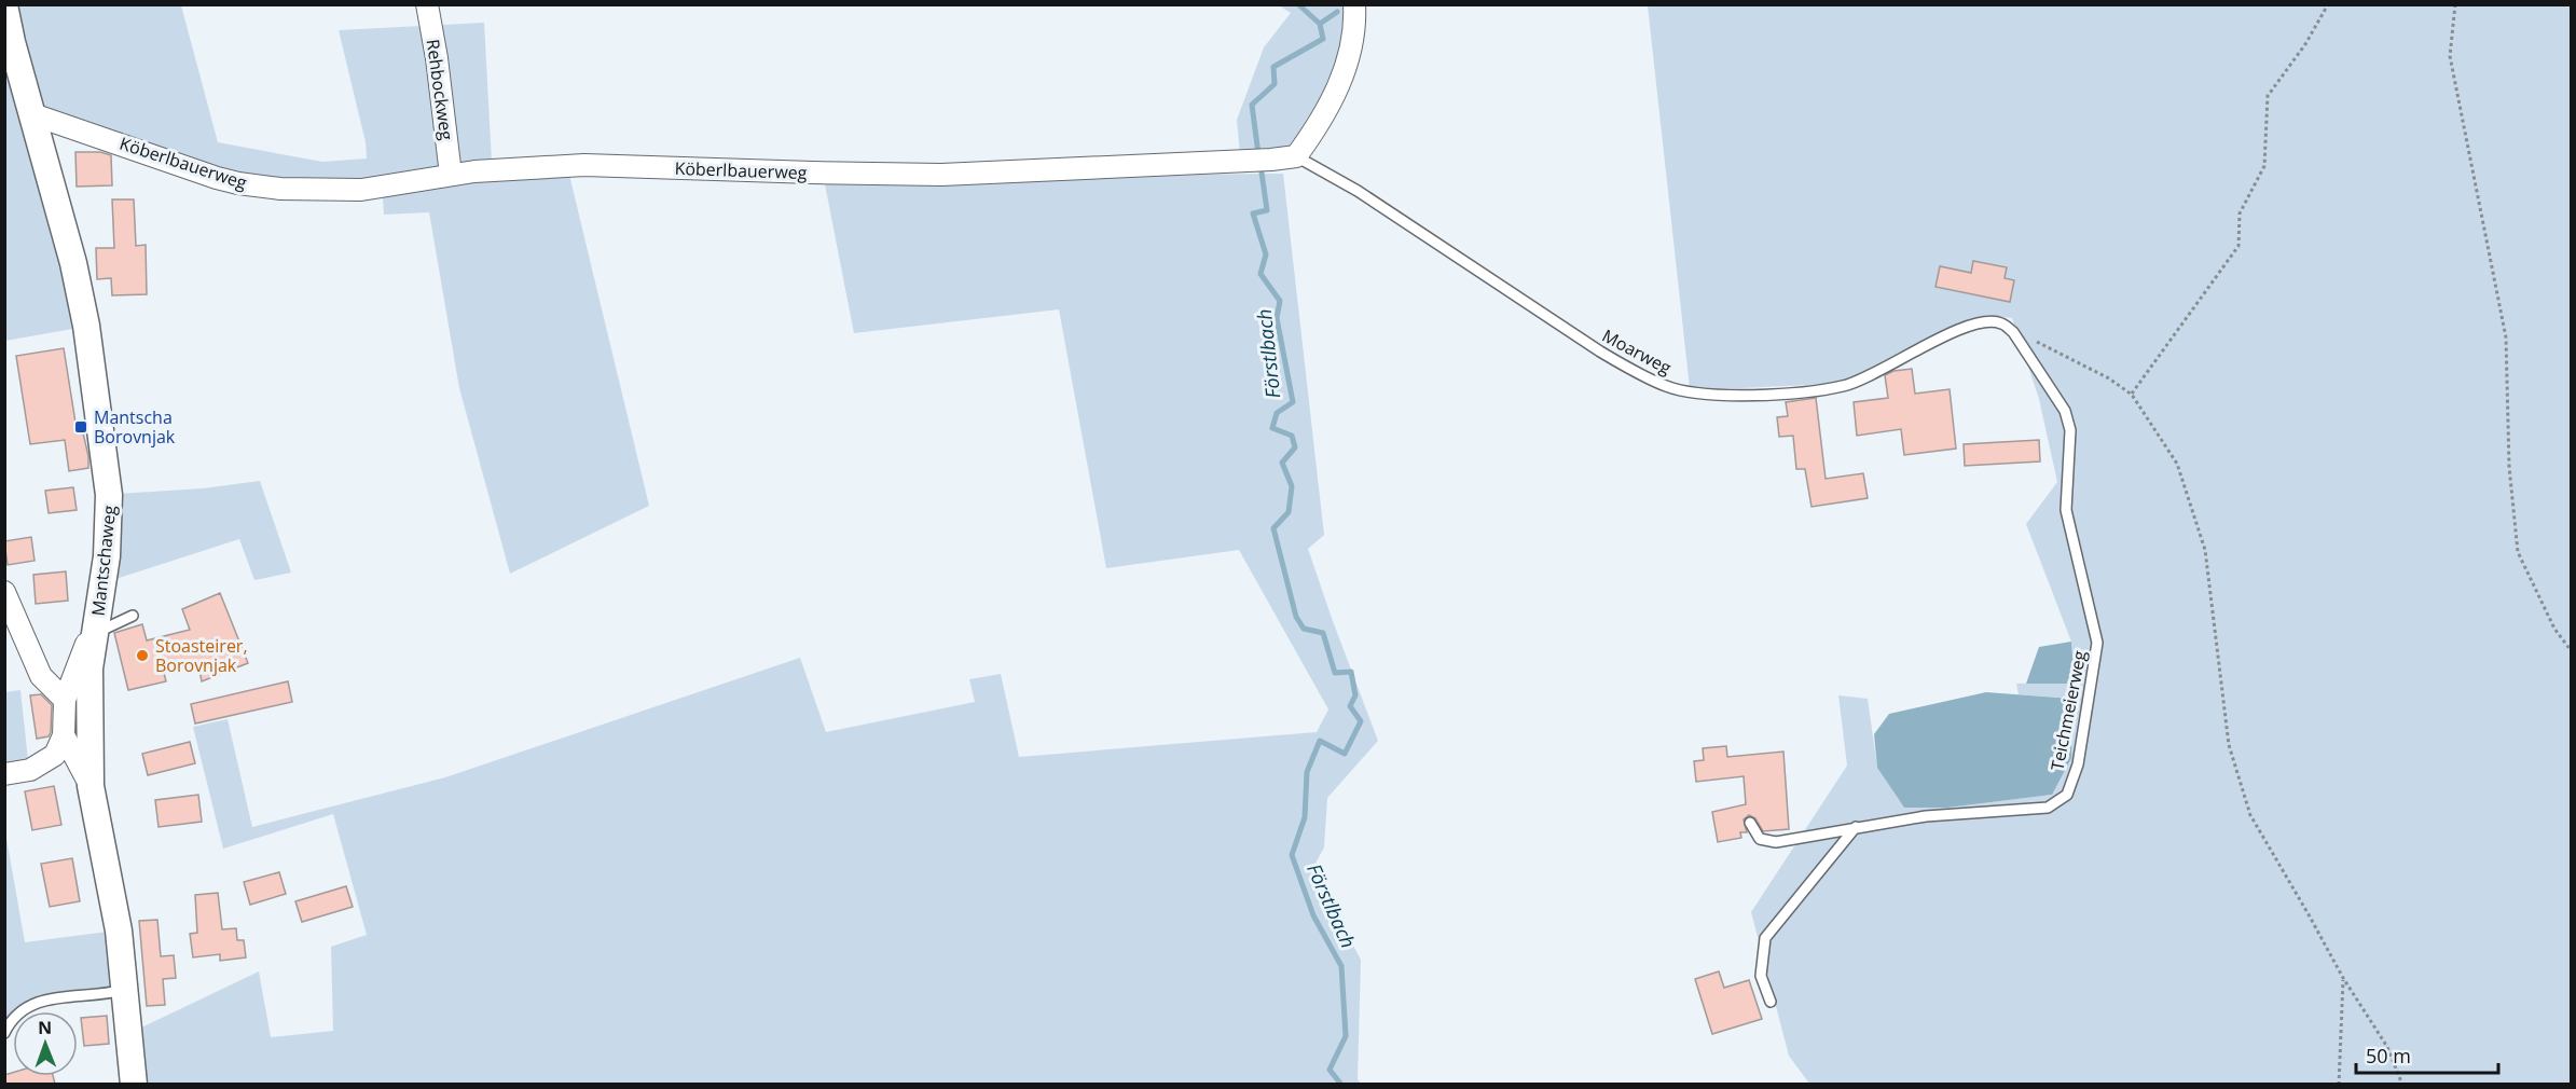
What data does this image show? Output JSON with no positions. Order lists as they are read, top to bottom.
{
  "streets": {
    "street": ["Rehbockweg", "Köberlbauerweg", "Mantschaweg"],
    "lane": ["Moarweg", "Teichmeierweg"]
  },
  "crossings": [
    ["Rehbockweg", "Köberlbauerweg"],
    ["Köberlbauerweg", "Moarweg"],
    ["Köberlbauerweg", "Mantschaweg"],
    ["Moarweg", "Teichmeierweg"]
  ],
  "water": ["Förstlbach"],
  "places": {
    "transit": ["Mantscha Borovnjak"],
    "other": ["Stoasteirer, Borovnjak"]
  },
  "scale_bar": "50 m",
  "north": "top"
}
